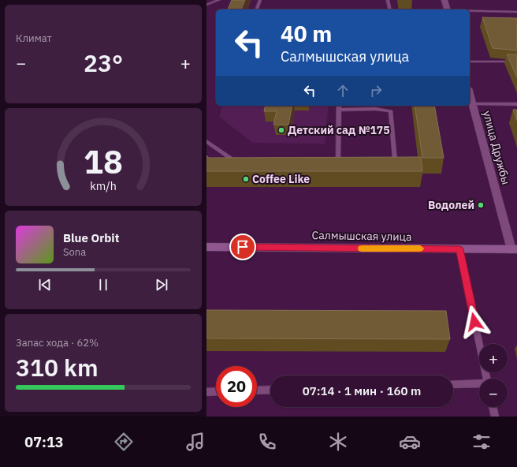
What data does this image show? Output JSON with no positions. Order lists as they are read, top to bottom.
{
  "streets": {
    "main road": ["Салмышская улица"],
    "street": ["улица Дружбы"]
  },
  "crossings": [
    ["улица Дружбы", "Салмышская улица"]
  ],
  "places": ["Детский сад №175", "Coffee Like", "Водолей"],
  "page": {
    "tile": [
      "Климат",
      ["Запас хода · 62%", "310 km"]
    ],
    "turn": ["40 m", "Салмышская улица"],
    "heat": ["−", "23°", "+"],
    "song": ["Blue Orbit", "Sona"],
    "map_buttons": ["+", "−"],
    "limit": "20",
    "trip": "07:14 · 1 мин · 160 m",
    "tabs": "07:13",
    "gauge": ["18", "km/h"]
  }
}
